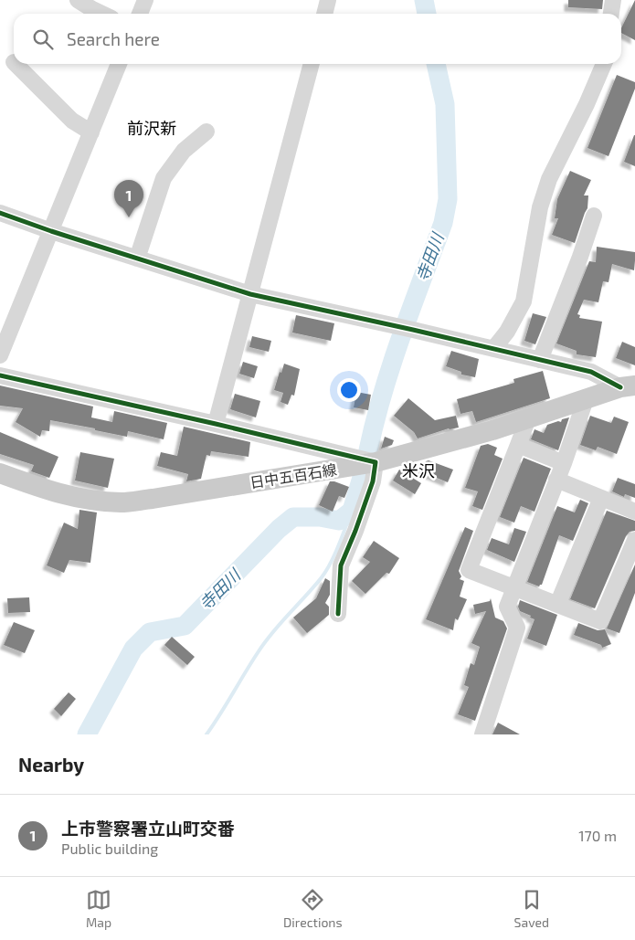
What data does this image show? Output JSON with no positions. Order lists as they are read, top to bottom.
{
  "streets": {
    "main road": ["日中五百石線"]
  },
  "districts": ["前沢新", "米沢"],
  "water": ["寺田川"],
  "page": {
    "search": "Search here",
    "pins": "1",
    "heading": "Nearby",
    "list": [
      {
        "mark": "1",
        "name": "上市警察署立山町交番",
        "note": "Public building",
        "value": "170 m"
      }
    ],
    "nav": ["Map", "Directions", "Saved"]
  }
}
